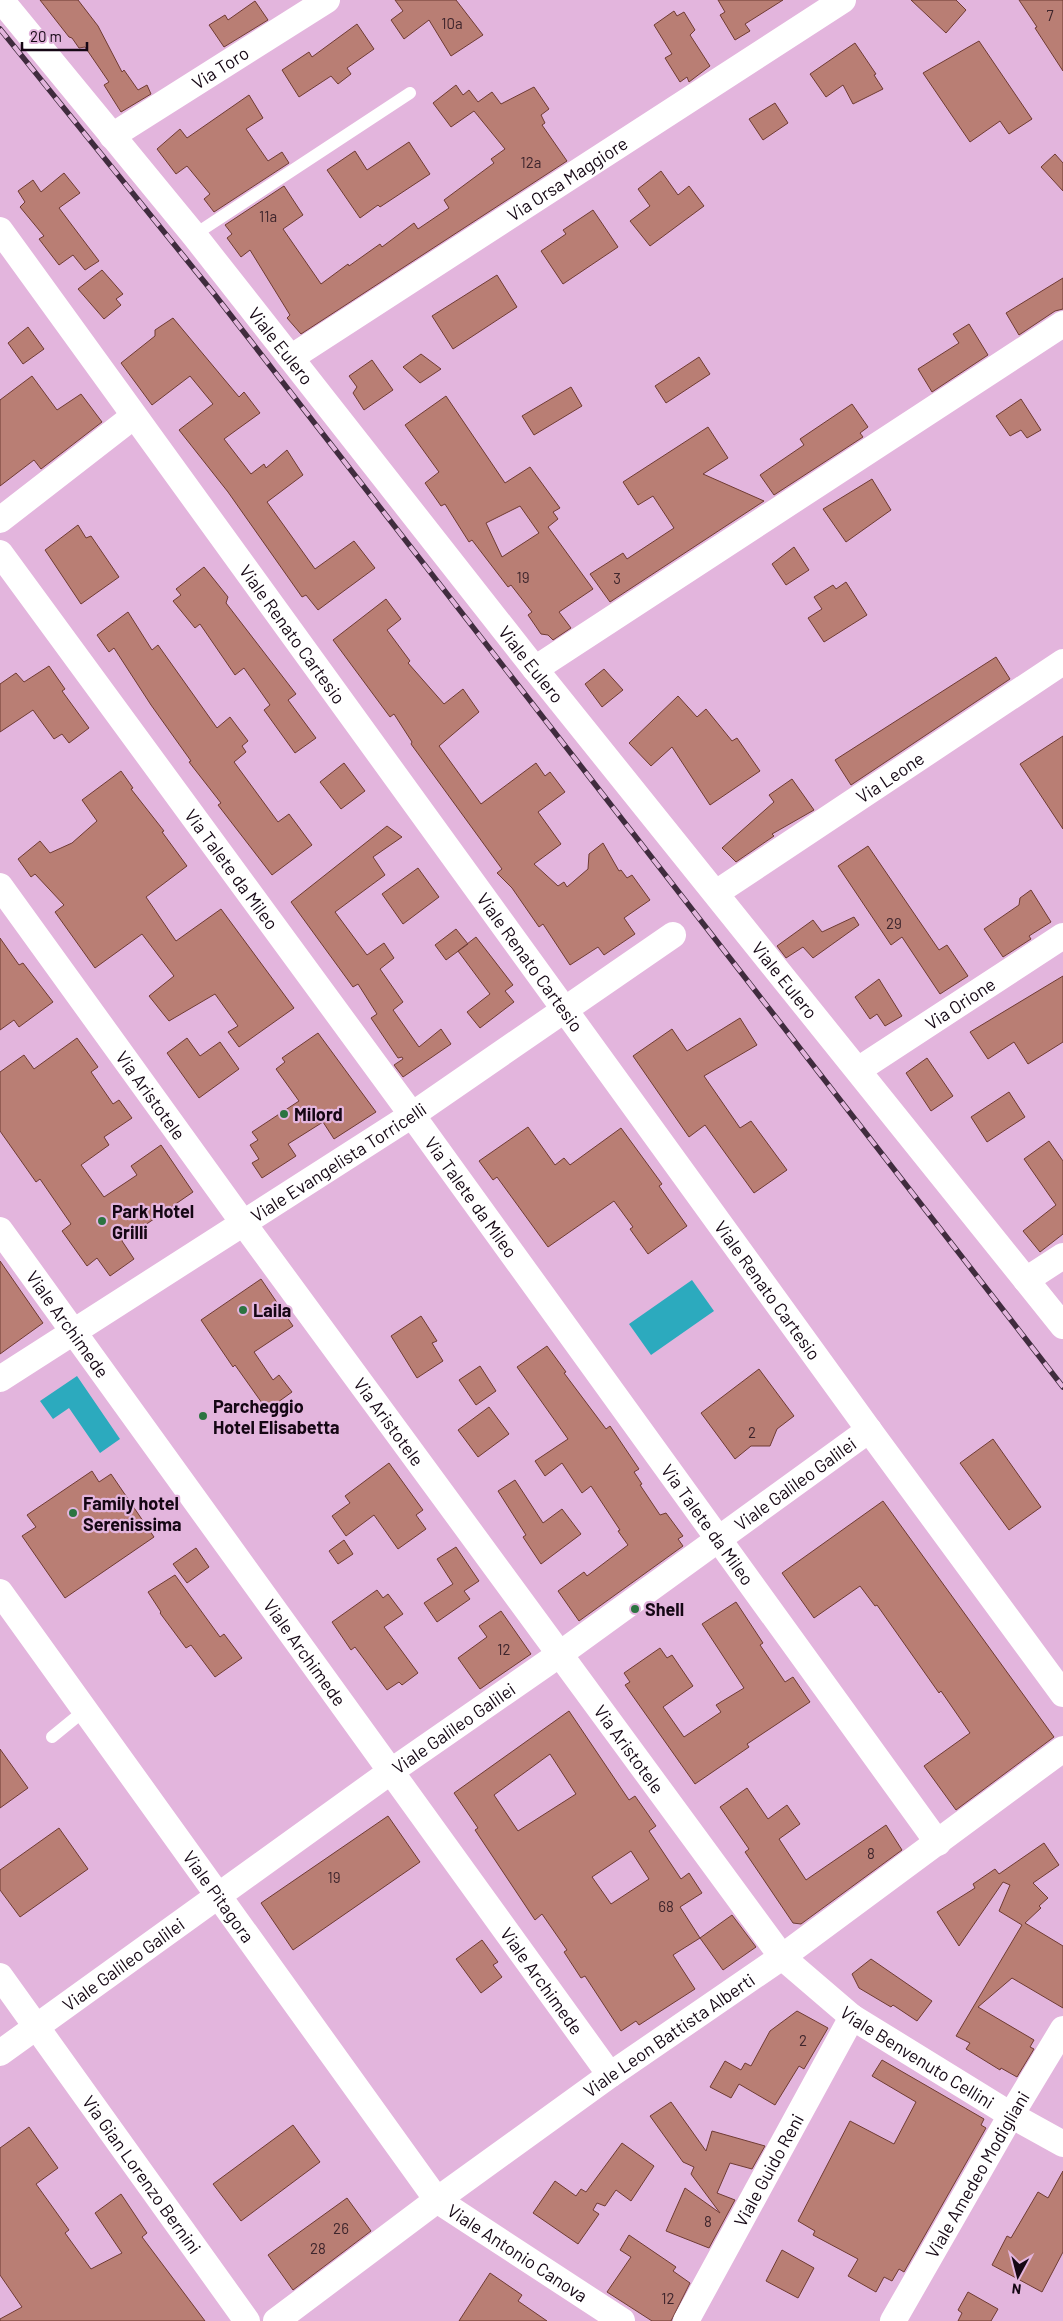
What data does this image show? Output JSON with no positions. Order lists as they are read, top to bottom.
{
  "streets": {
    "street": [
      "Via Toro",
      "Via Orsa Maggiore",
      "Viale Eulero",
      "Viale Renato Cartesio",
      "Via Leone",
      "Via Talete da Mileo",
      "Via Orione",
      "Via Aristotele",
      "Viale Evangelista Torricelli",
      "Viale Archimede",
      "Viale Galileo Galilei",
      "Viale Pitagora",
      "Viale Leon Battista Alberti",
      "Viale Benvenuto Cellini",
      "Viale Guido Reni",
      "Via Gian Lorenzo Bernini",
      "Viale Amedeo Modigliani",
      "Viale Antonio Canova"
    ]
  },
  "crossings": [
    ["Via Toro", "Viale Eulero"],
    ["Via Orsa Maggiore", "Viale Eulero"],
    ["Viale Eulero", "Via Leone"],
    ["Viale Eulero", "Via Orione"],
    ["Viale Renato Cartesio", "Viale Evangelista Torricelli"],
    ["Viale Renato Cartesio", "Viale Galileo Galilei"],
    ["Via Talete da Mileo", "Viale Evangelista Torricelli"],
    ["Via Talete da Mileo", "Viale Galileo Galilei"],
    ["Via Talete da Mileo", "Viale Leon Battista Alberti"],
    ["Via Aristotele", "Viale Evangelista Torricelli"],
    ["Via Aristotele", "Viale Galileo Galilei"],
    ["Via Aristotele", "Viale Leon Battista Alberti"],
    ["Via Aristotele", "Viale Benvenuto Cellini"],
    ["Viale Evangelista Torricelli", "Viale Archimede"],
    ["Viale Archimede", "Viale Galileo Galilei"],
    ["Viale Archimede", "Viale Leon Battista Alberti"],
    ["Viale Galileo Galilei", "Viale Pitagora"],
    ["Viale Galileo Galilei", "Via Gian Lorenzo Bernini"],
    ["Viale Pitagora", "Viale Leon Battista Alberti"],
    ["Viale Pitagora", "Viale Antonio Canova"],
    ["Viale Leon Battista Alberti", "Viale Benvenuto Cellini"],
    ["Viale Leon Battista Alberti", "Viale Antonio Canova"],
    ["Viale Benvenuto Cellini", "Viale Guido Reni"],
    ["Viale Benvenuto Cellini", "Viale Amedeo Modigliani"]
  ],
  "places": [
    "Milord",
    "Park Hotel Grilli",
    "Laila",
    "Parcheggio Hotel Elisabetta",
    "Family hotel Serenissima",
    "Shell"
  ],
  "house_numbers": [
    "7",
    "10a",
    "12a",
    "11a",
    "19",
    "3",
    "29",
    "2",
    "12",
    "8",
    "19",
    "68",
    "2",
    "8",
    "26",
    "28",
    "12"
  ],
  "scale_bar": "20 m",
  "north": "bottom"
}
